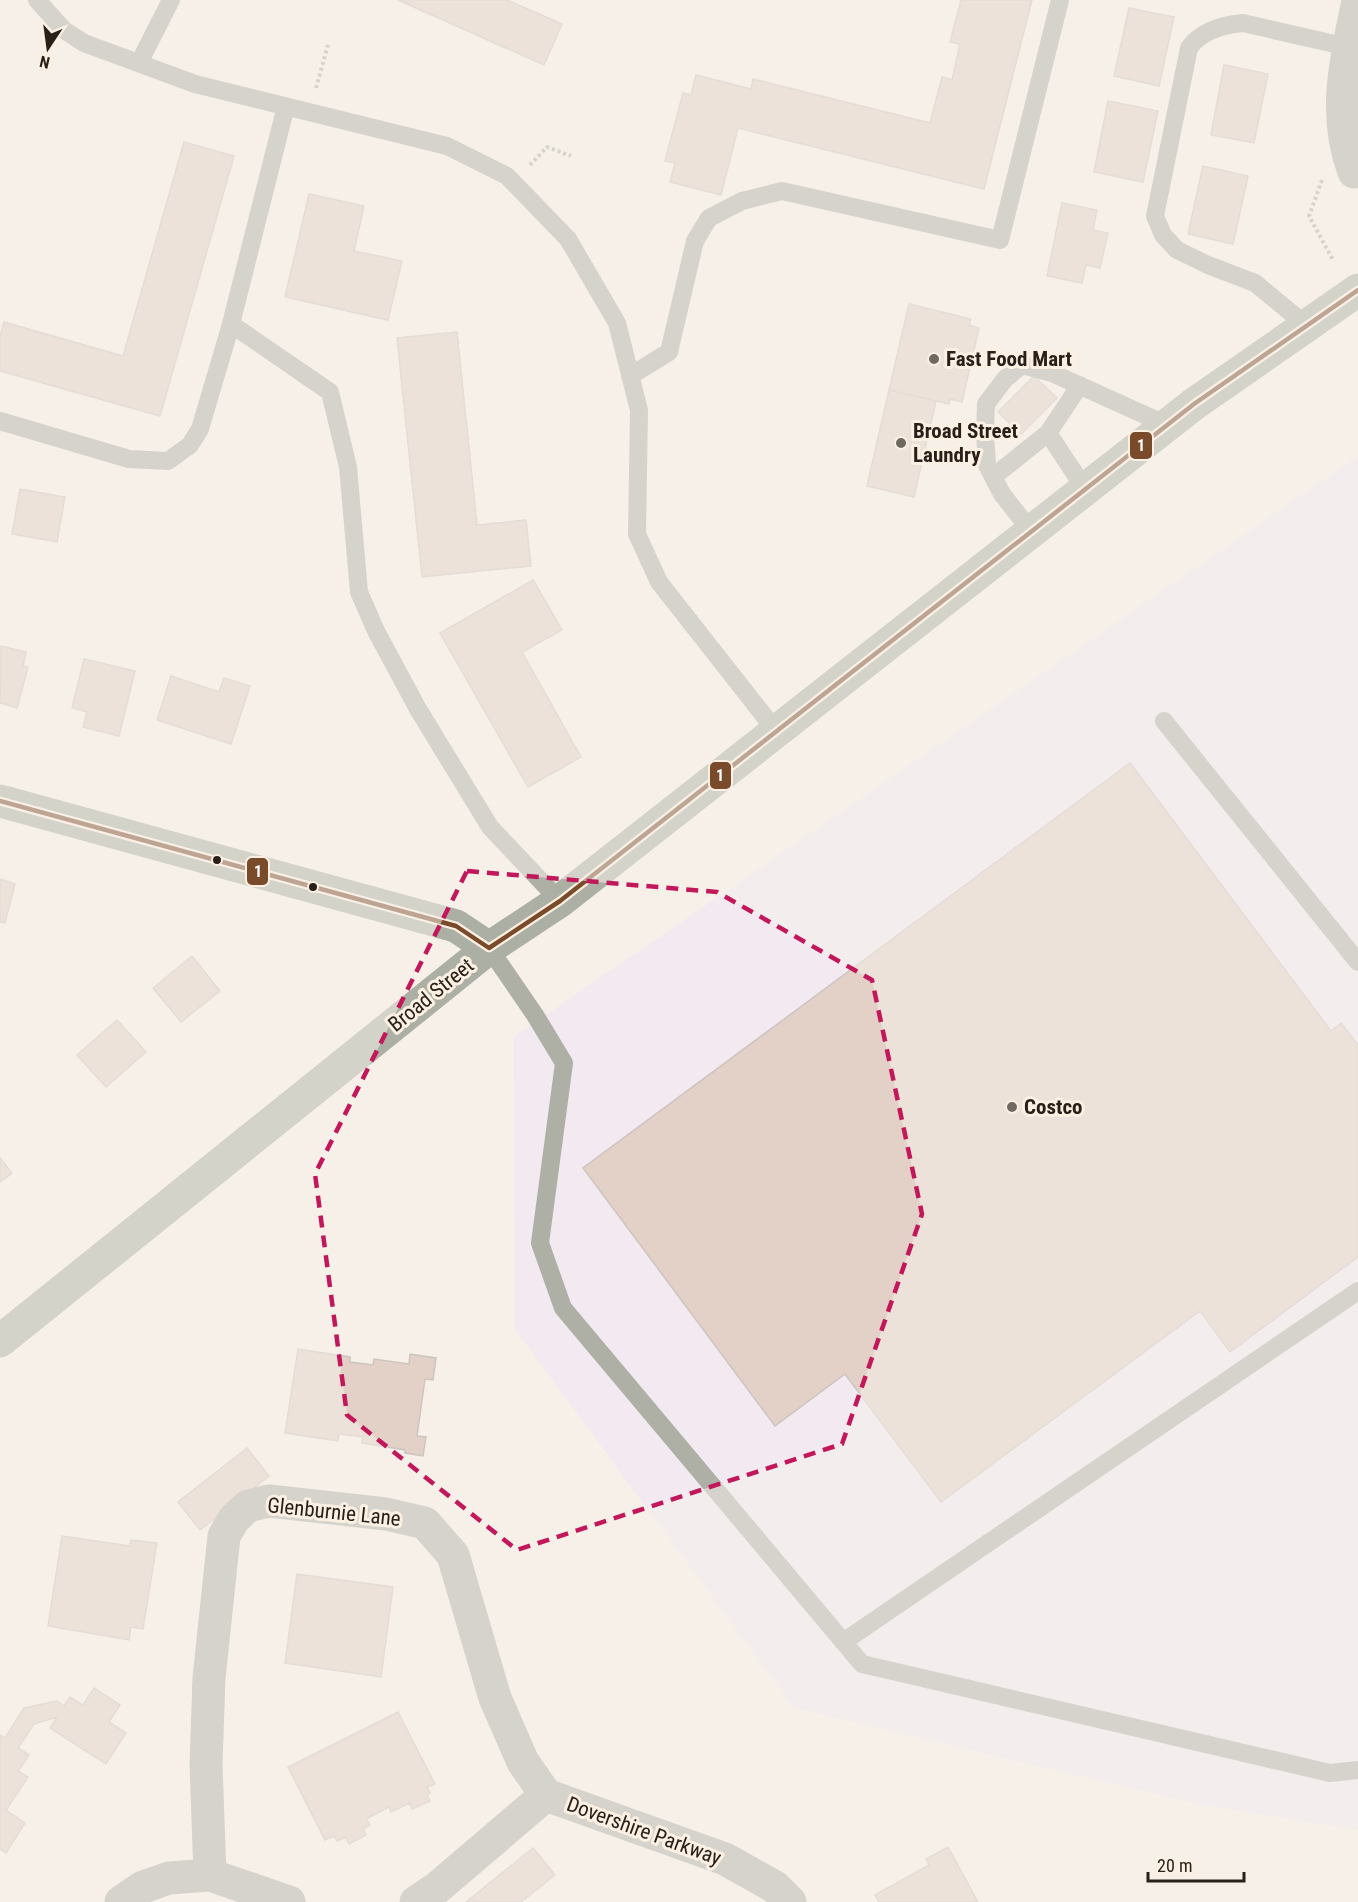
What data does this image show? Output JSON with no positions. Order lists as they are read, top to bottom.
{
  "streets": {
    "main road": ["Broad Street"],
    "street": ["Glenburnie Lane", "Dovershire Parkway"]
  },
  "crossings": [
    ["Glenburnie Lane", "Dovershire Parkway"]
  ],
  "places": ["Fast Food Mart", "Broad Street Laundry", "Costco"],
  "lines": ["transit line 1"],
  "scale_bar": "20 m",
  "north": "bottom"
}
